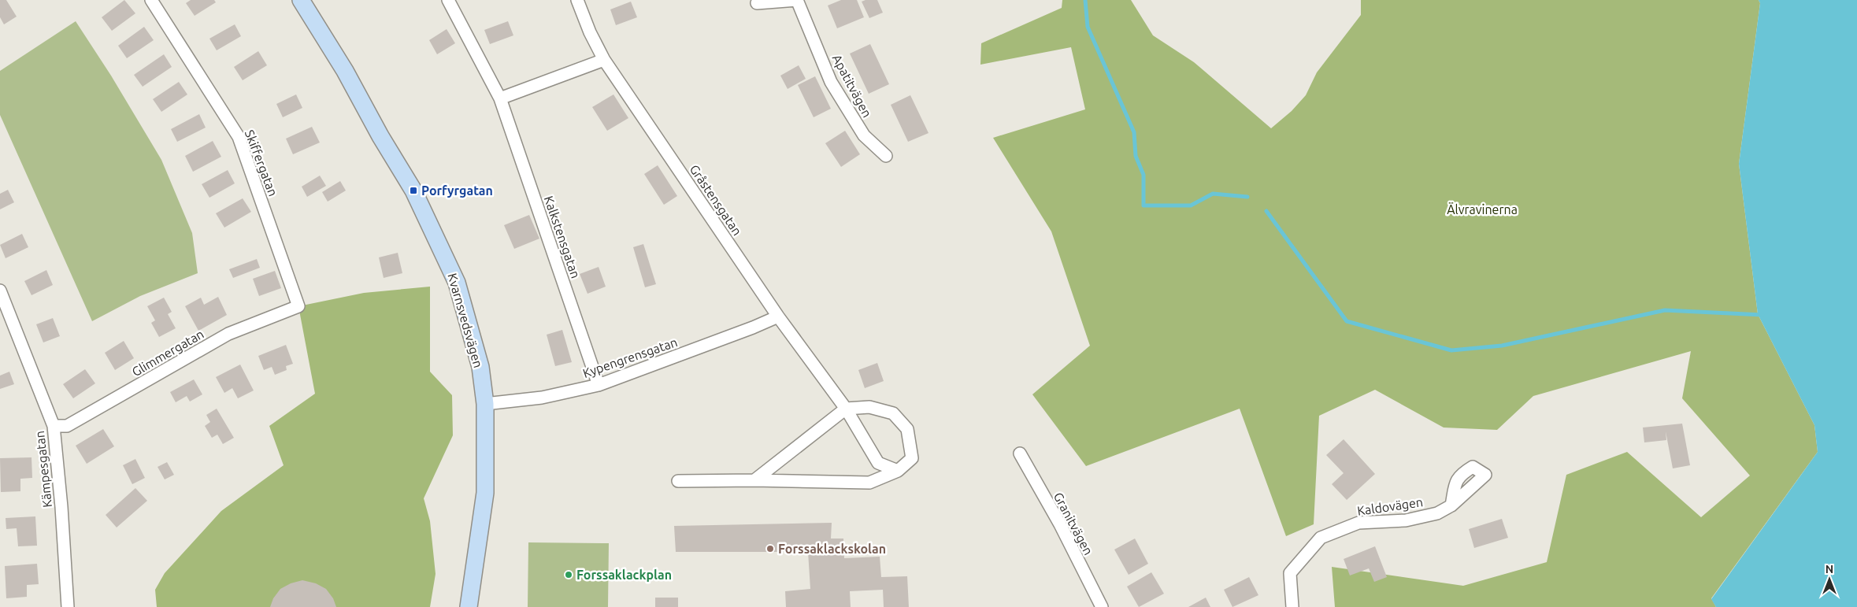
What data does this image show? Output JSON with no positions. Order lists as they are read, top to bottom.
{
  "streets": {
    "street": [
      "Apatitvägen",
      "Skiffergatan",
      "Gråstensgatan",
      "Kalkstensgatan",
      "Kvarnsvedsvägen",
      "Glimmergatan",
      "Kypengrensgatan",
      "Kämpesgatan",
      "Kaldovägen",
      "Granitvägen"
    ]
  },
  "crossings": [
    ["Skiffergatan", "Glimmergatan"],
    ["Gråstensgatan", "Kypengrensgatan"],
    ["Kalkstensgatan", "Kypengrensgatan"],
    ["Kvarnsvedsvägen", "Kypengrensgatan"],
    ["Glimmergatan", "Kämpesgatan"]
  ],
  "parks": ["Älvravinerna"],
  "places": {
    "transit": ["Porfyrgatan"],
    "other": ["Forssaklackskolan", "Forssaklackplan"]
  },
  "north": "top"
}
